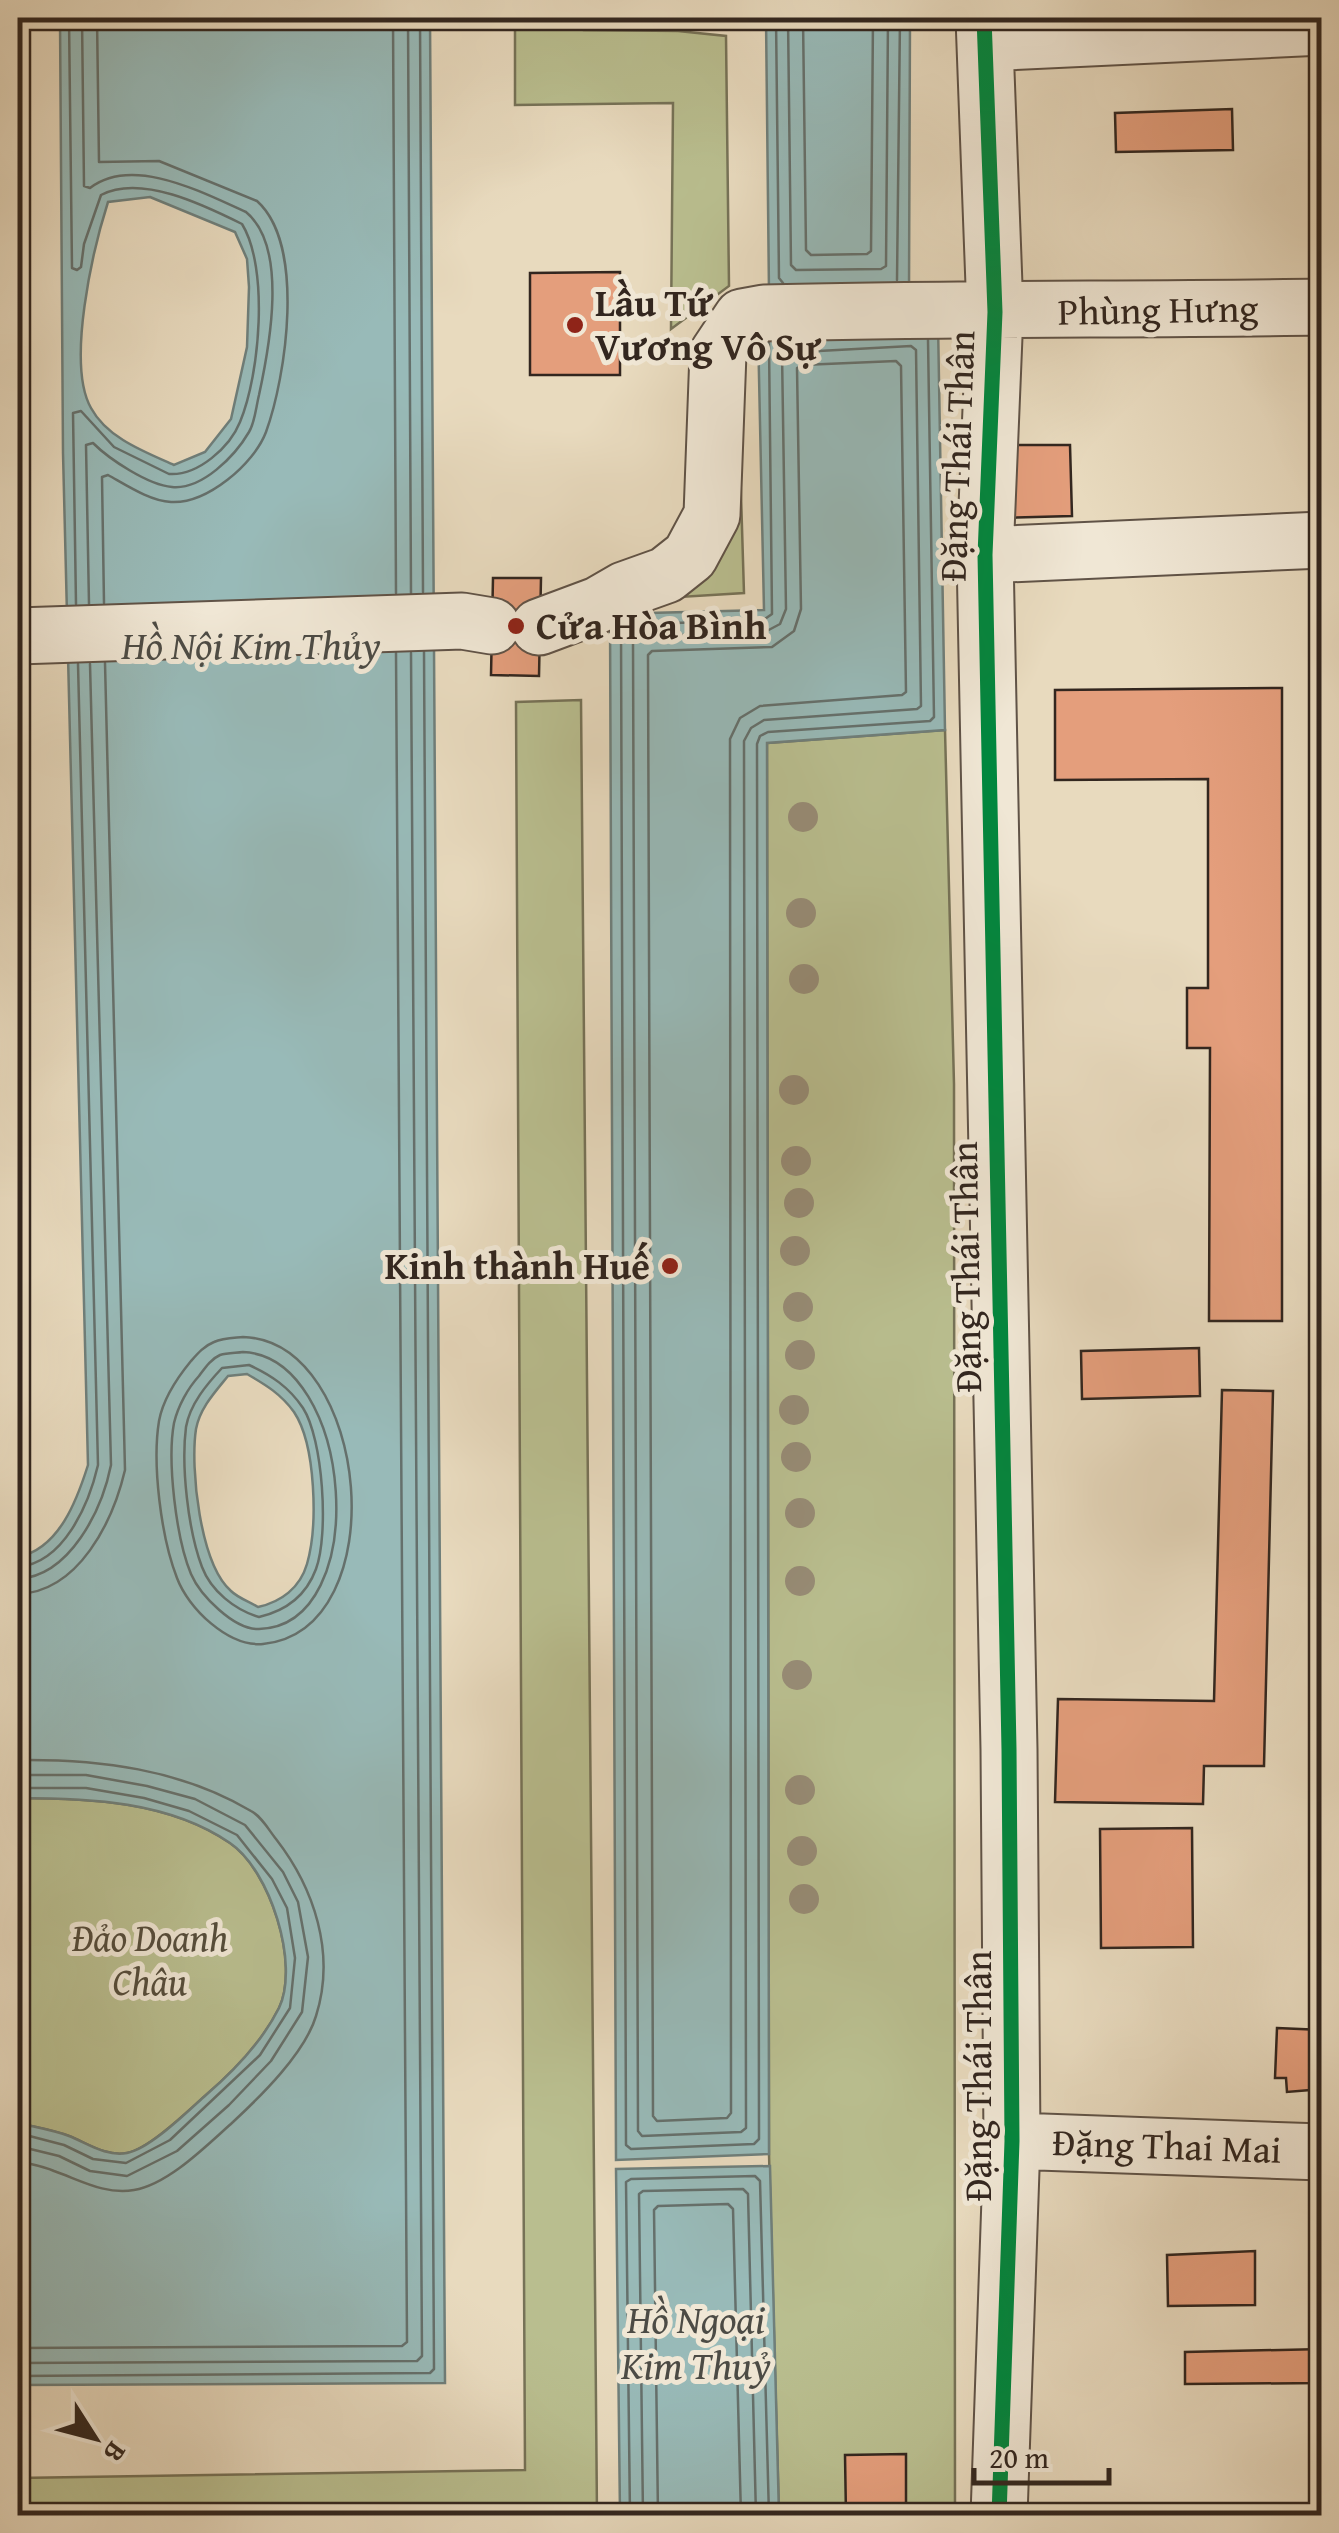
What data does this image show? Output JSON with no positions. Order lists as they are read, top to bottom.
{
  "streets": {
    "street": ["Phùng Hưng", "Đặng Thái Thân", "Đặng Thai Mai"]
  },
  "crossings": [
    ["Phùng Hưng", "Đặng Thái Thân"],
    ["Đặng Thái Thân", "Đặng Thai Mai"]
  ],
  "water": ["Hồ Nội Kim Thủy", "Hồ Ngoại Kim Thuỷ"],
  "parks": ["Đảo Doanh Châu"],
  "places": ["Lầu Tứ Vương Vô Sự", "Cửa Hòa Bình", "Kinh thành Huế"],
  "scale_bar": "20 m",
  "north": "bottom right"
}
